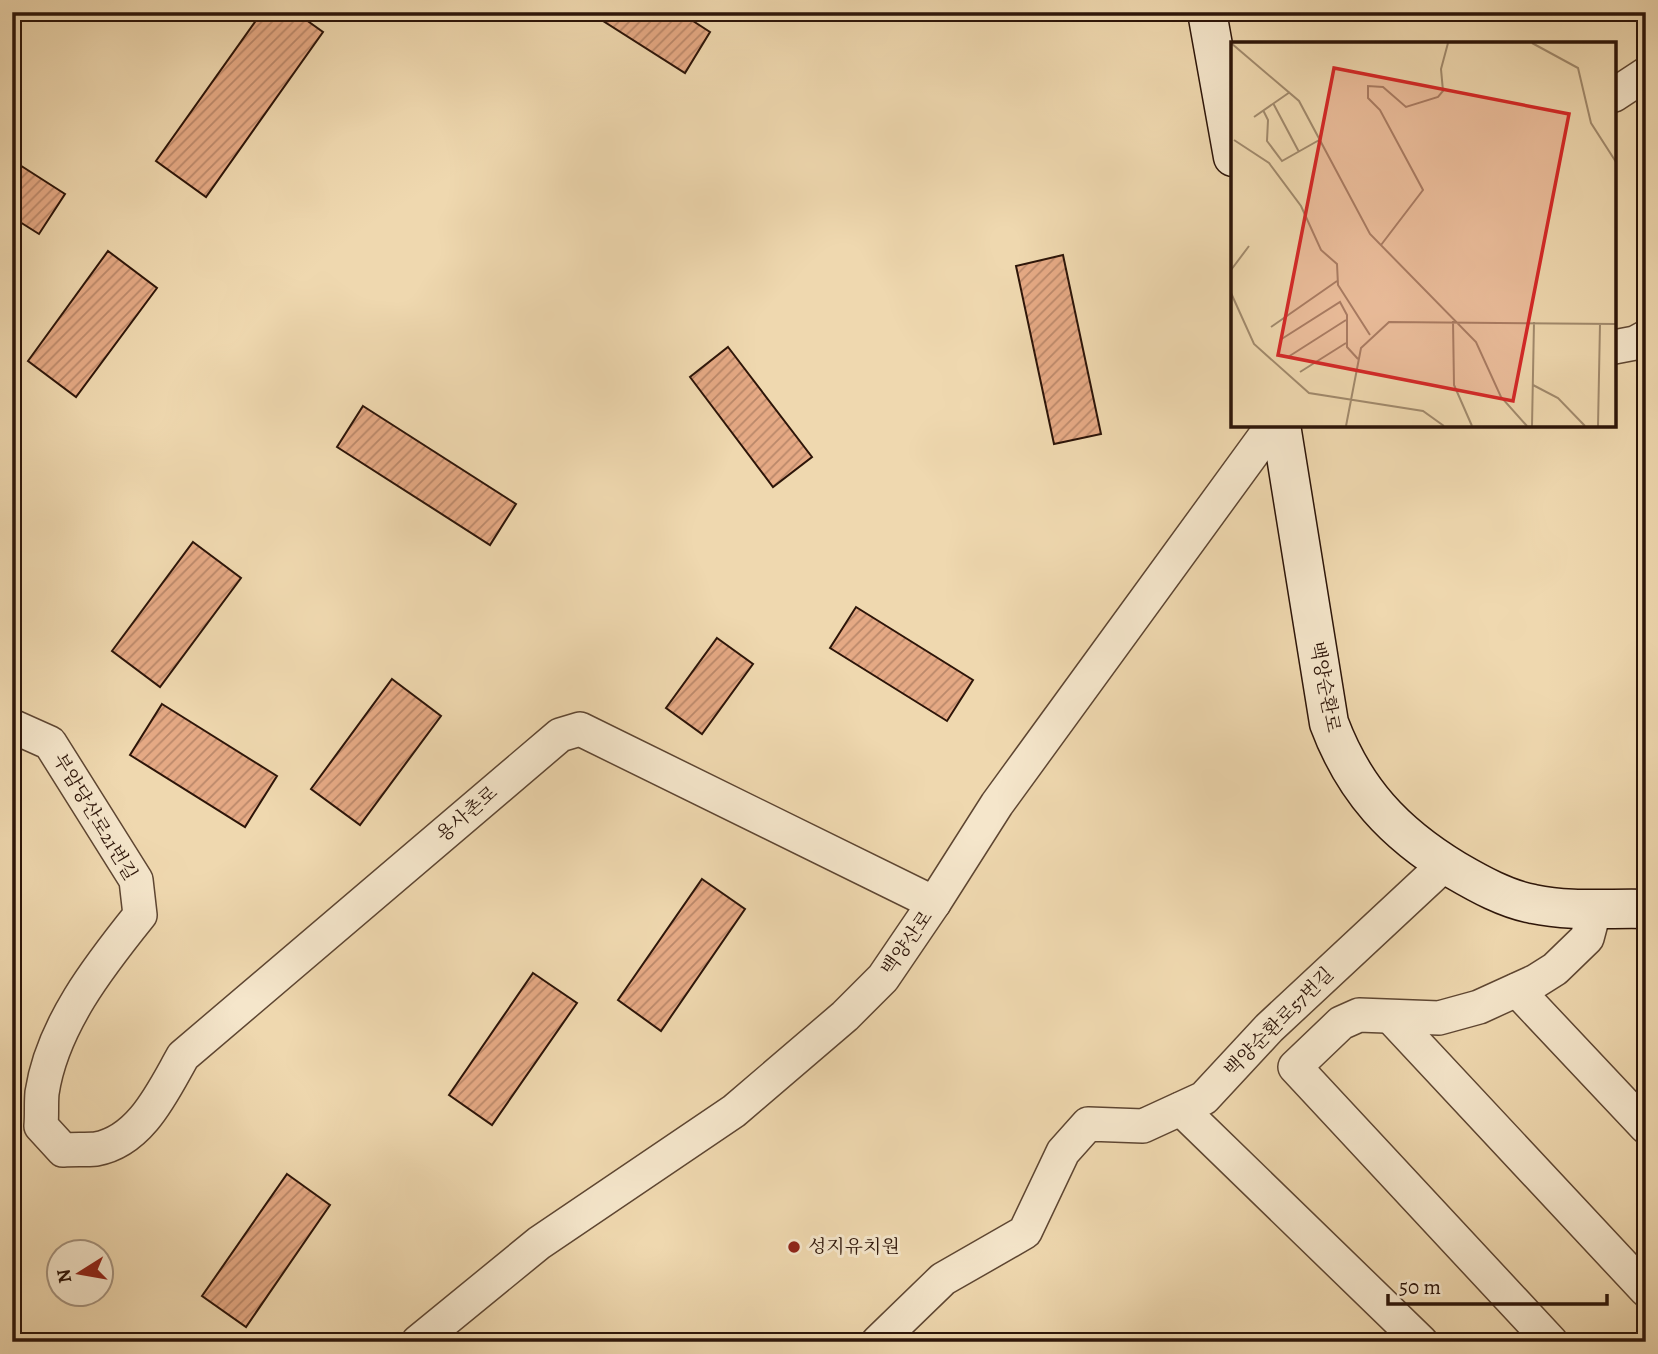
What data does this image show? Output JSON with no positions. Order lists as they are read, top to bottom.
{
  "streets": {
    "main road": ["백양순환로"],
    "street": [
      "용사촌로",
      "부암당산로21번길",
      "백양산로",
      "백양순환로57번길"
    ]
  },
  "crossings": [
    ["백양순환로", "백양순환로57번길"],
    ["용사촌로", "부암당산로21번길"],
    ["용사촌로", "백양산로"]
  ],
  "places": ["성지유치원"],
  "scale_bar": "50 m",
  "north": "left"
}
